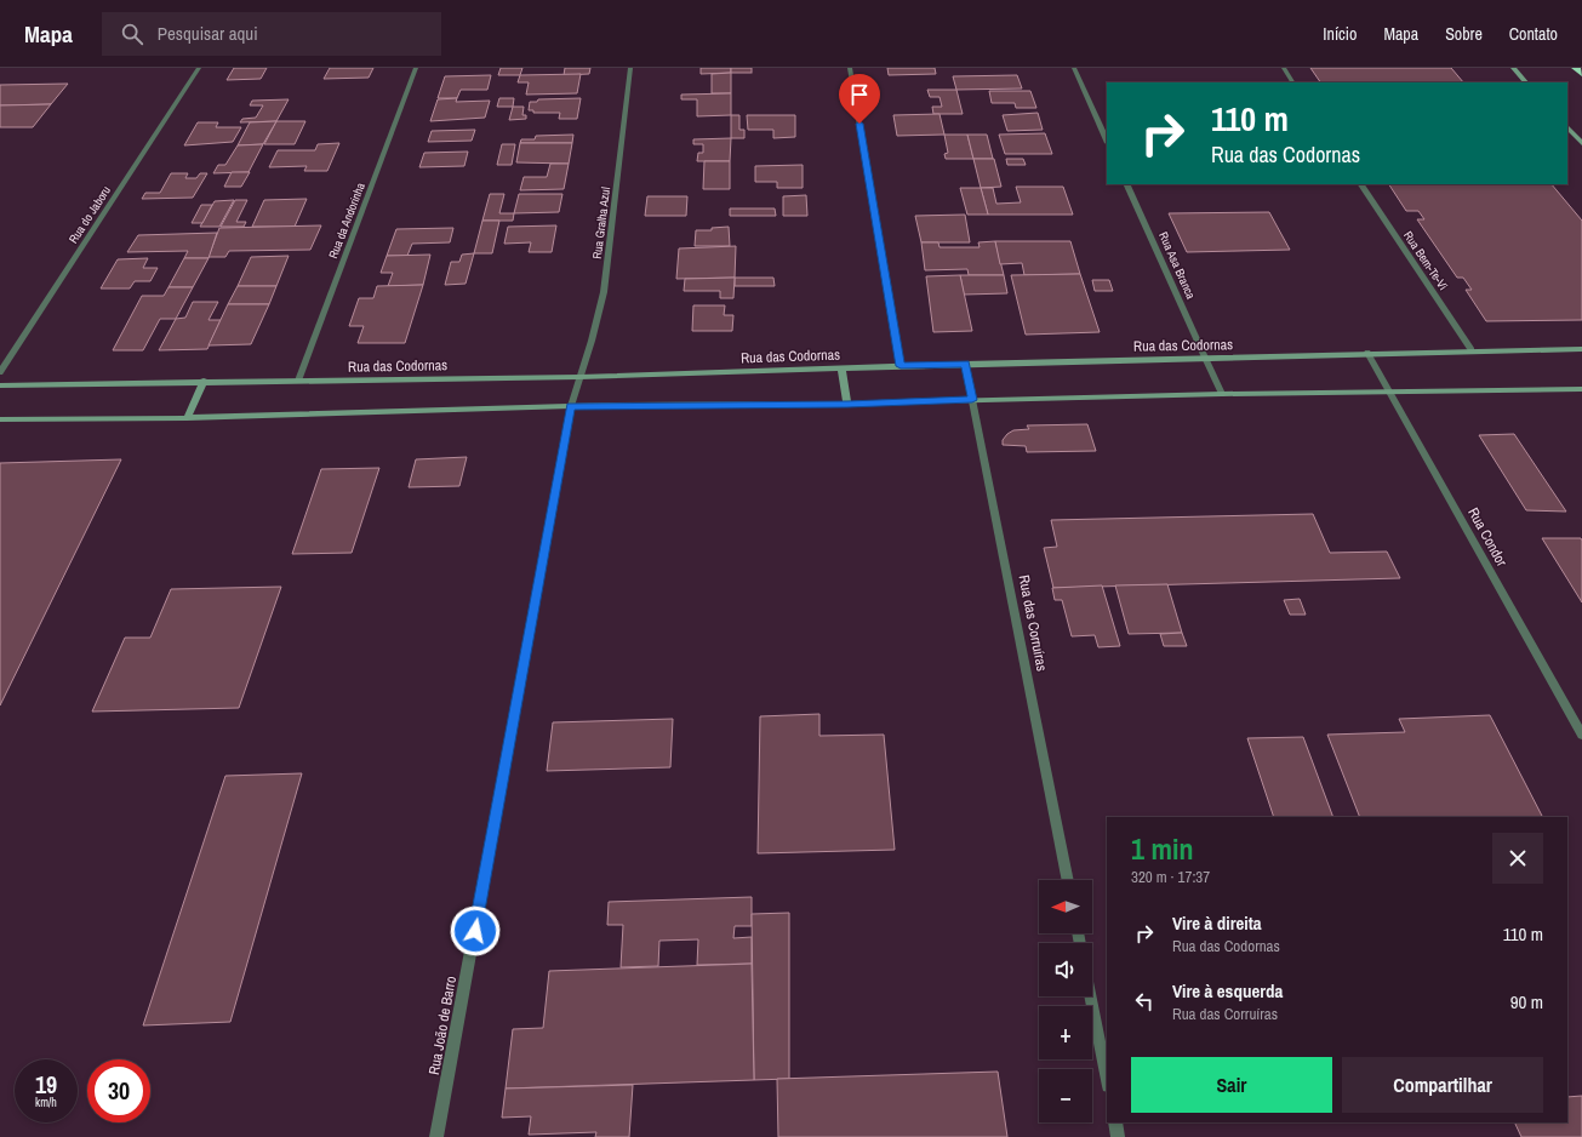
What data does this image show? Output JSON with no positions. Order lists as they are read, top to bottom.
{
  "streets": {
    "street": [
      "Rua do Jaboru",
      "Rua da Andorinha",
      "Rua Gralha Azul",
      "Rua Bem-Te-Vi",
      "Rua Asa Branca",
      "Rua das Codornas",
      "Rua Condor",
      "Rua das Corruíras",
      "Rua João de Barro"
    ]
  },
  "crossings": [
    ["Rua da Andorinha", "Rua das Codornas"],
    ["Rua Gralha Azul", "Rua das Codornas"],
    ["Rua Gralha Azul", "Rua João de Barro"],
    ["Rua Bem-Te-Vi", "Rua das Codornas"],
    ["Rua Asa Branca", "Rua das Codornas"],
    ["Rua das Codornas", "Rua Condor"],
    ["Rua das Codornas", "Rua das Corruíras"],
    ["Rua das Codornas", "Rua João de Barro"]
  ],
  "north": "left",
  "page": {
    "header": "Mapa",
    "search": "Pesquisar aqui",
    "nav": [
      "Início",
      "Mapa",
      "Sobre",
      "Contato"
    ],
    "turn": ["110 m", "Rua das Codornas"],
    "heading": ["1 min", "320 m · 17:37"],
    "map_buttons": ["+", "−"],
    "list": [
      {
        "name": "Vire à direita",
        "note": "Rua das Codornas",
        "value": "110 m"
      },
      {
        "name": "Vire à esquerda",
        "note": "Rua das Corruíras",
        "value": "90 m"
      }
    ],
    "buttons": ["Sair", "Compartilhar"],
    "speed": "19 km/h",
    "limit": "30"
  }
}
